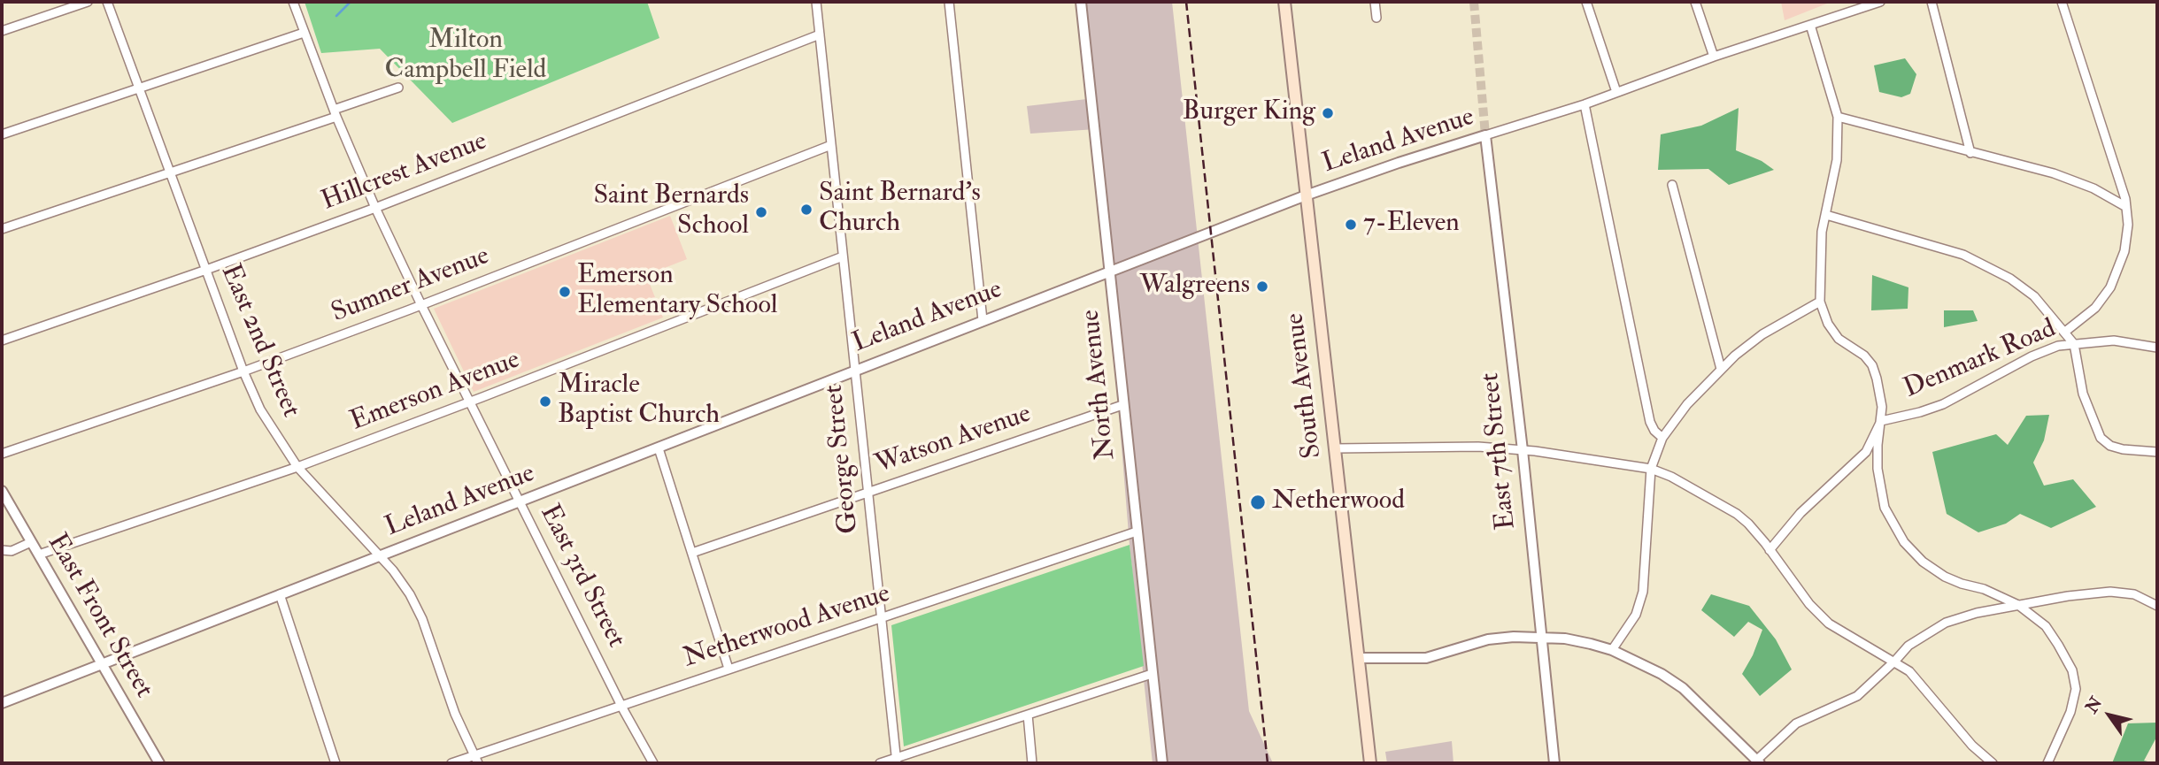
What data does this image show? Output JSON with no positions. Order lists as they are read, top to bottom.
{
  "streets": {
    "main road": ["South Avenue"],
    "street": [
      "Leland Avenue",
      "Hillcrest Avenue",
      "Sumner Avenue",
      "East 2nd Street",
      "Denmark Road",
      "North Avenue",
      "Emerson Avenue",
      "Watson Avenue",
      "East 7th Street",
      "George Street",
      "East 3rd Street",
      "East Front Street",
      "Netherwood Avenue"
    ]
  },
  "crossings": [
    ["Leland Avenue", "East 2nd Street"],
    ["Leland Avenue", "North Avenue"],
    ["Leland Avenue", "South Avenue"],
    ["Leland Avenue", "East 7th Street"],
    ["Leland Avenue", "George Street"],
    ["Leland Avenue", "East 3rd Street"],
    ["Leland Avenue", "East Front Street"],
    ["Hillcrest Avenue", "East 2nd Street"],
    ["Hillcrest Avenue", "George Street"],
    ["Hillcrest Avenue", "East 3rd Street"],
    ["Sumner Avenue", "East 2nd Street"],
    ["Sumner Avenue", "George Street"],
    ["Sumner Avenue", "East 3rd Street"],
    ["East 2nd Street", "Emerson Avenue"],
    ["East 2nd Street", "Netherwood Avenue"],
    ["North Avenue", "Watson Avenue"],
    ["North Avenue", "Netherwood Avenue"],
    ["Emerson Avenue", "George Street"],
    ["Emerson Avenue", "East 3rd Street"],
    ["Emerson Avenue", "East Front Street"],
    ["Watson Avenue", "George Street"],
    ["George Street", "Netherwood Avenue"],
    ["East 3rd Street", "Netherwood Avenue"]
  ],
  "parks": ["Milton Campbell Field"],
  "places": [
    "Burger King",
    "Saint Bernard's Church",
    "Saint Bernards School",
    "7-Eleven",
    "Walgreens",
    "Emerson Elementary School",
    "Miracle Baptist Church",
    "Netherwood"
  ],
  "north": "top left"
}
